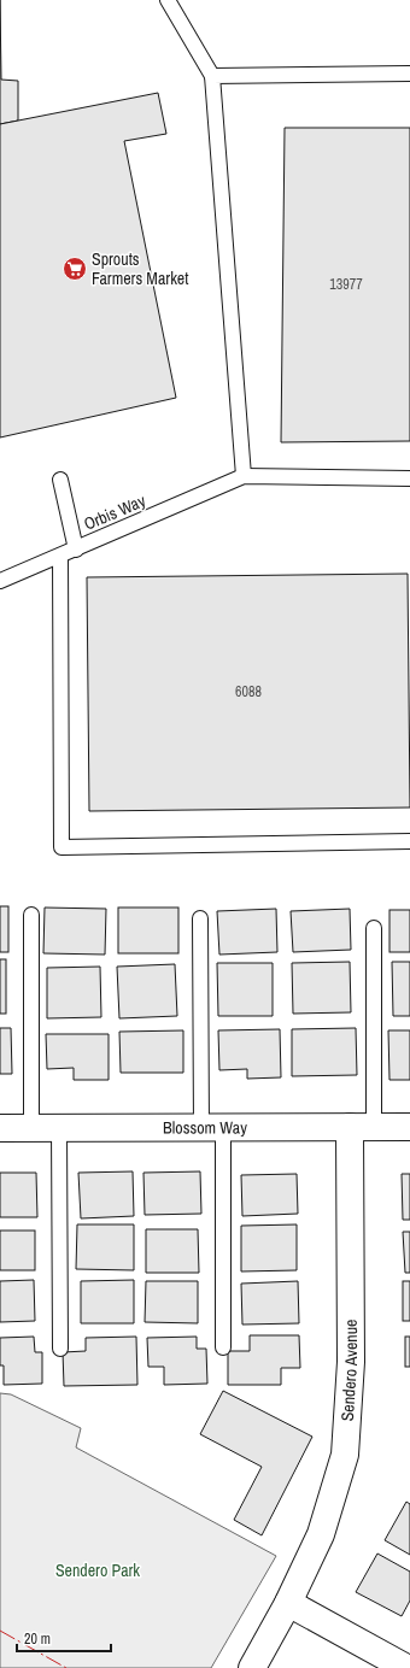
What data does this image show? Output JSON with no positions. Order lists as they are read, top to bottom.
{
  "streets": {
    "street": ["Blossom Way", "Sendero Avenue"],
    "lane": ["Orbis Way"]
  },
  "crossings": [
    ["Blossom Way", "Sendero Avenue"]
  ],
  "parks": ["Sendero Park"],
  "places": {
    "supermarket": ["Sprouts Farmers Market"]
  },
  "house_numbers": ["13977", "6088"],
  "scale_bar": "20 m"
}
